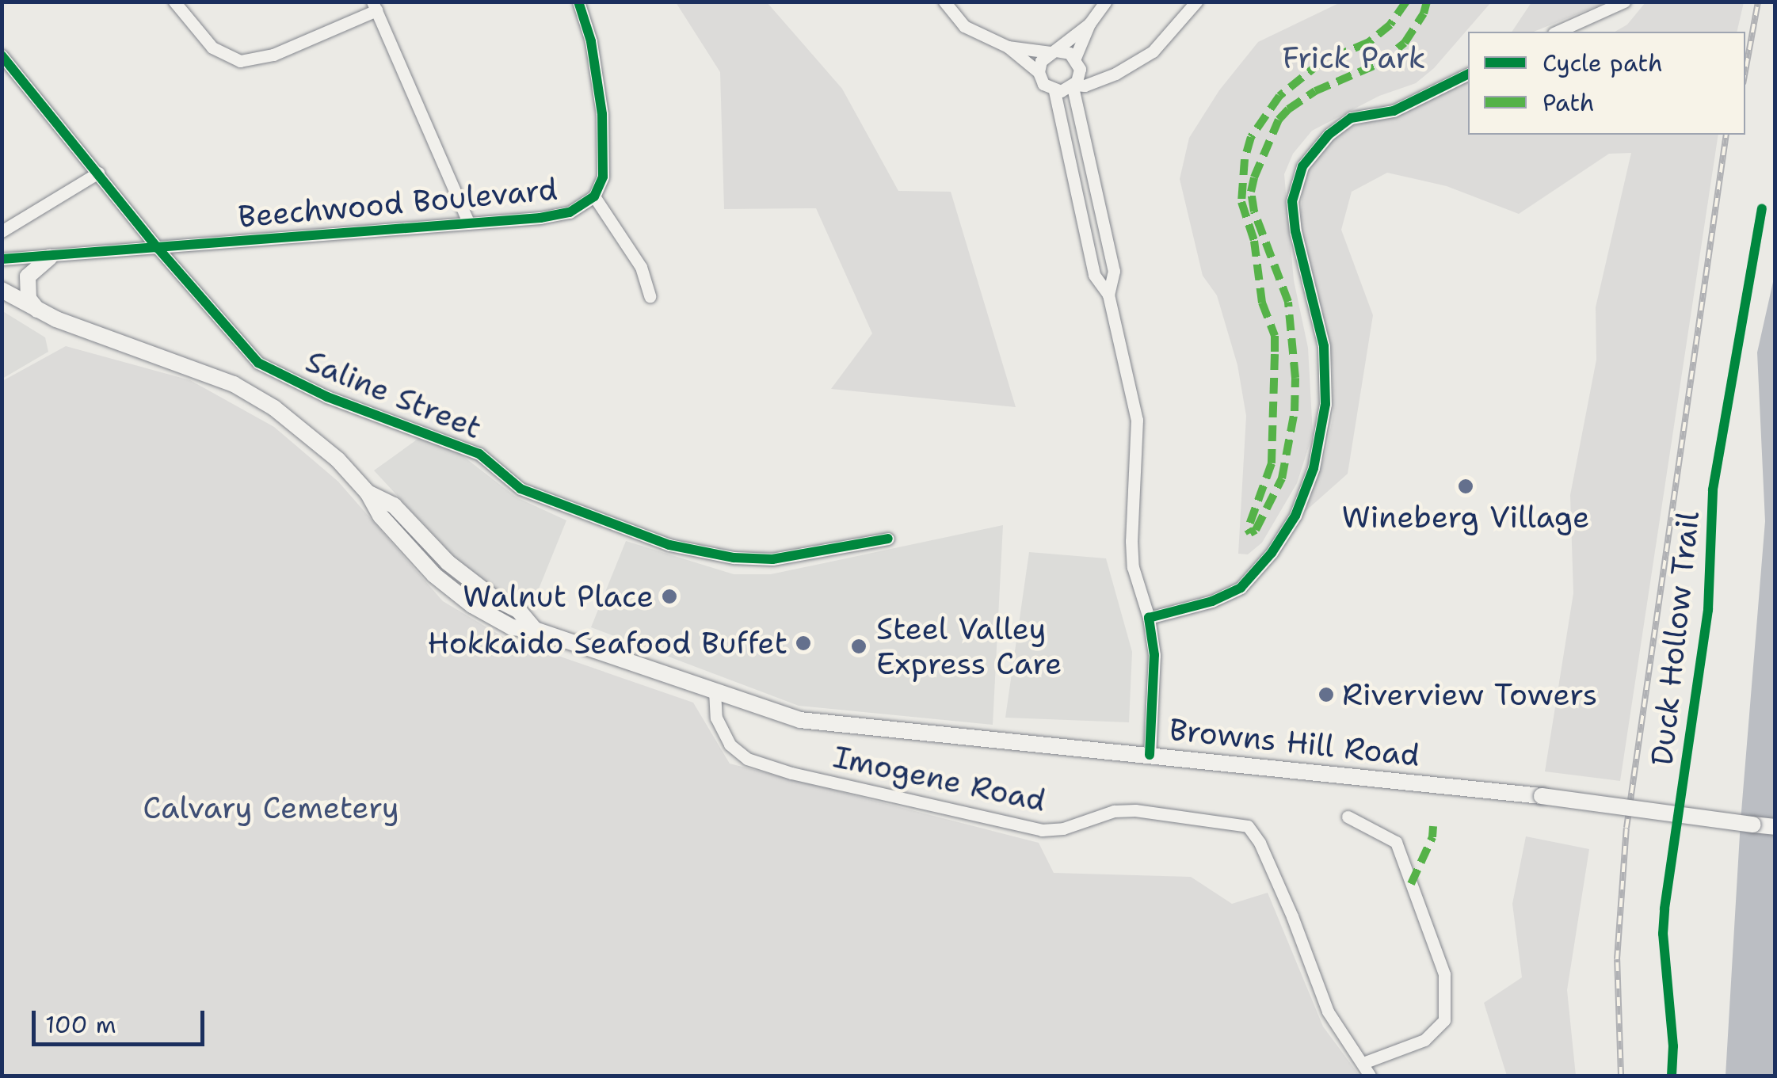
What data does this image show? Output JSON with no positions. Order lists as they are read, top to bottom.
{
  "streets": {
    "main road": ["Browns Hill Road"],
    "street": ["Beechwood Boulevard", "Saline Street", "Imogene Road"],
    "cycle path": ["Duck Hollow Trail"]
  },
  "crossings": [
    ["Beechwood Boulevard", "Saline Street"],
    ["Browns Hill Road", "Imogene Road"]
  ],
  "parks": ["Frick Park", "Calvary Cemetery"],
  "places": [
    "Wineberg Village",
    "Walnut Place",
    "Hokkaido Seafood Buffet",
    "Steel Valley Express Care",
    "Riverview Towers"
  ],
  "legend": ["Cycle path", "Path"],
  "scale_bar": "100 m"
}
